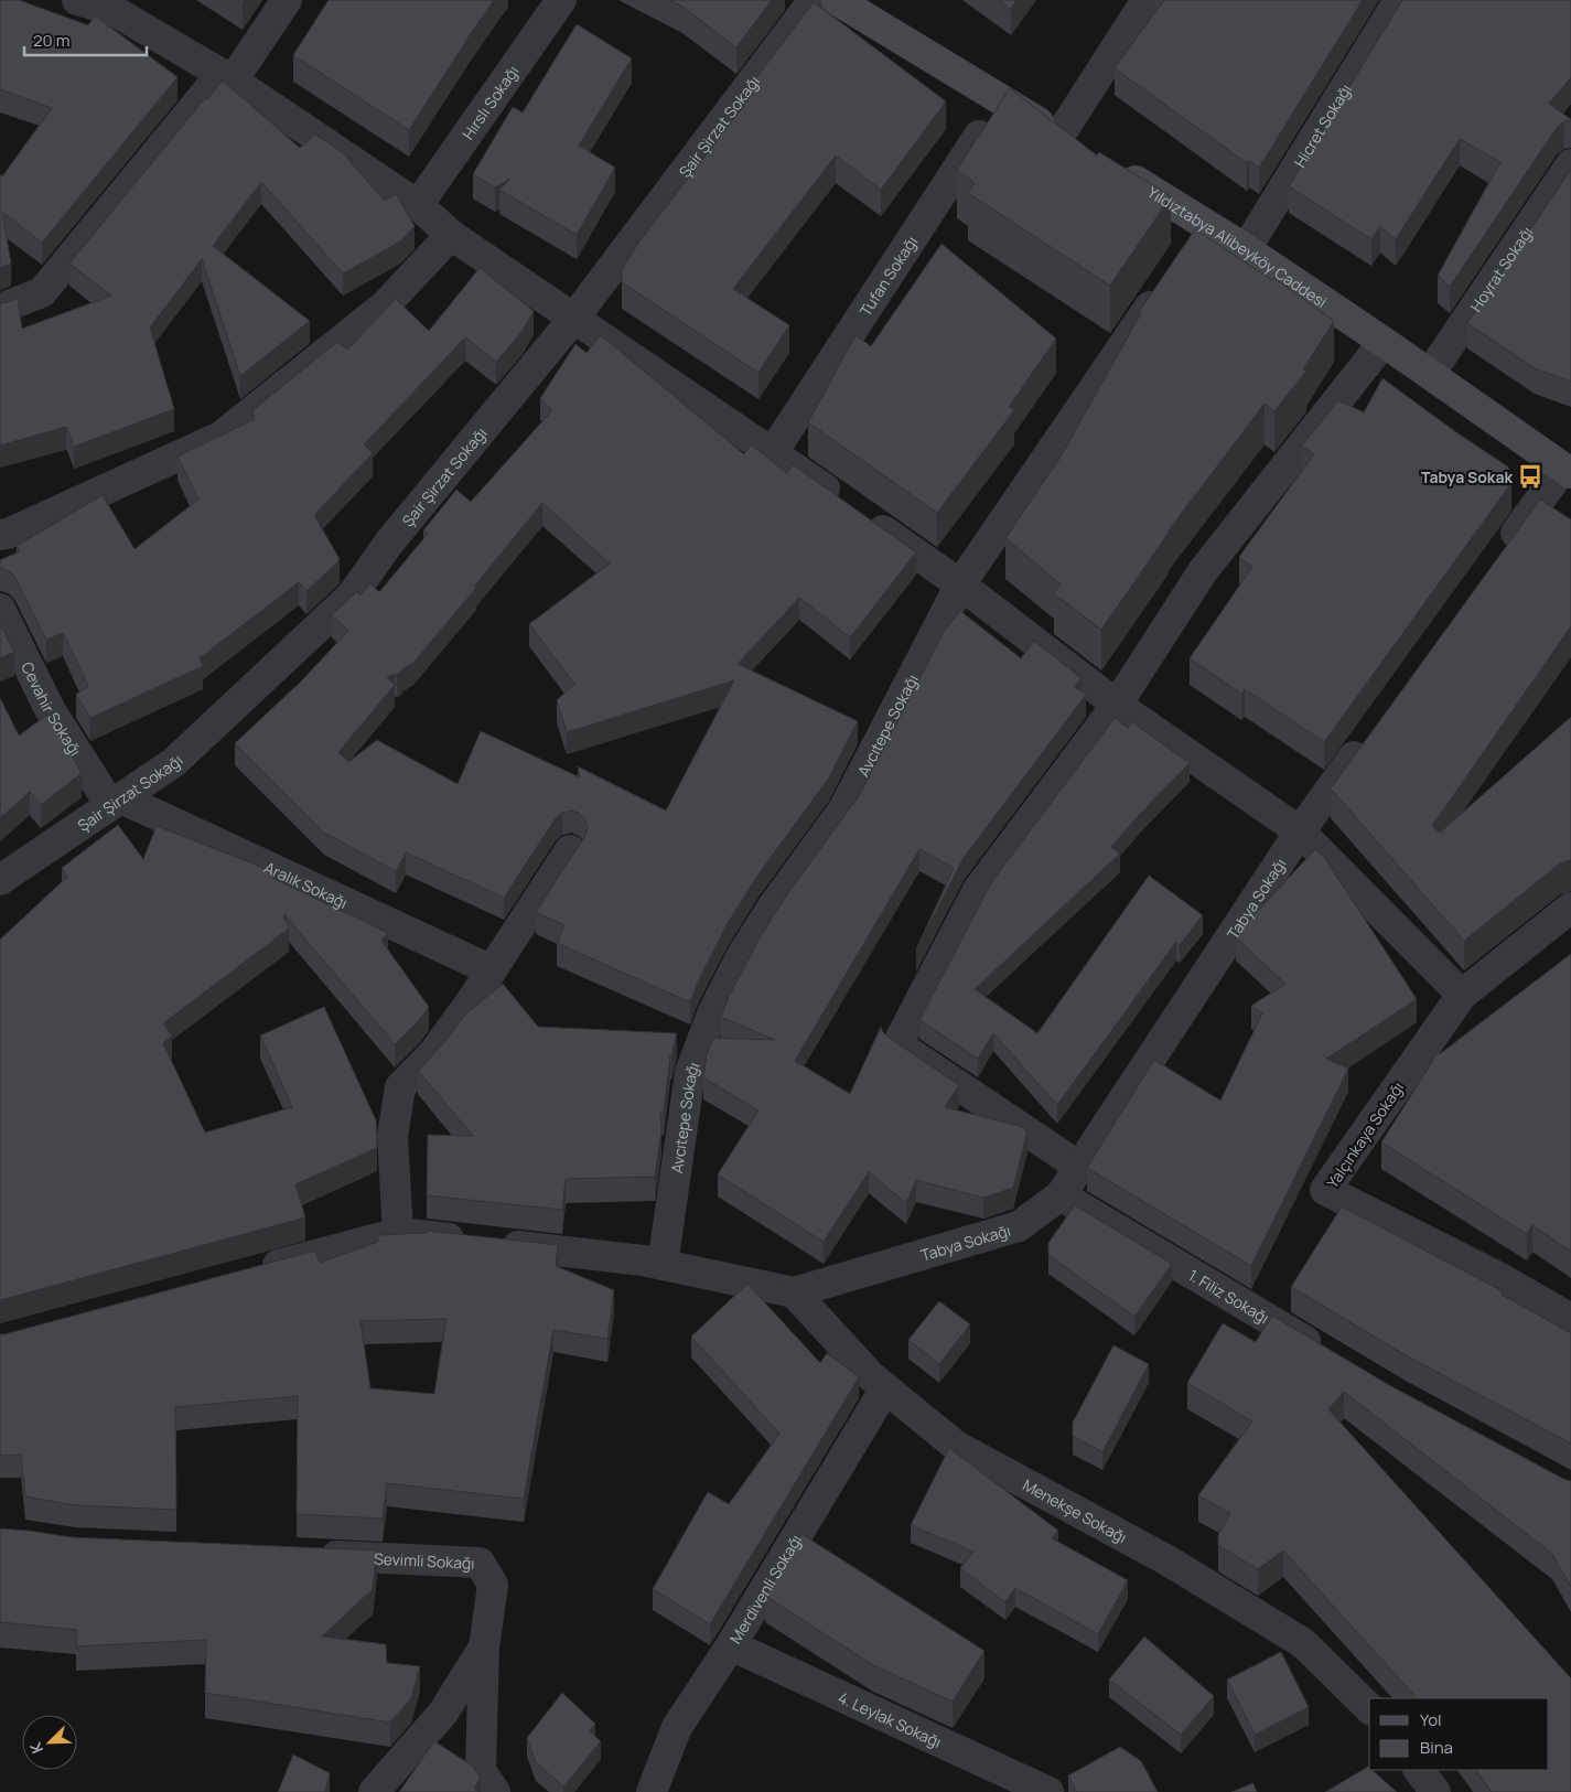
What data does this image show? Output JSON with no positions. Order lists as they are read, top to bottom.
{
  "streets": {
    "main road": ["Yıldıztabya Alibeyköy Caddesi"],
    "street": [
      "Hırslı Sokağı",
      "Hicret Sokağı",
      "Şair Şirzat Sokağı",
      "Hoyrat Sokağı",
      "Tufan Sokağı",
      "Cevahir Sokağı",
      "Avcıtepe Sokağı",
      "Aralık Sokağı",
      "Tabya Sokağı",
      "Yalçınkaya Sokağı",
      "1. Filiz Sokağı",
      "Menekşe Sokağı",
      "Sevimli Sokağı",
      "Merdivenli Sokağı",
      "4. Leylak Sokağı"
    ]
  },
  "crossings": [
    ["Hicret Sokağı", "Yıldıztabya Alibeyköy Caddesi"],
    ["Şair Şirzat Sokağı", "Cevahir Sokağı"],
    ["Şair Şirzat Sokağı", "Aralık Sokağı"],
    ["Yıldıztabya Alibeyköy Caddesi", "Hoyrat Sokağı"],
    ["Cevahir Sokağı", "Aralık Sokağı"],
    ["Avcıtepe Sokağı", "Tabya Sokağı"],
    ["Tabya Sokağı", "1. Filiz Sokağı"],
    ["Tabya Sokağı", "Menekşe Sokağı"],
    ["Menekşe Sokağı", "Merdivenli Sokağı"],
    ["Merdivenli Sokağı", "4. Leylak Sokağı"]
  ],
  "places": {
    "bus stop": ["Tabya Sokak"]
  },
  "legend": ["Yol", "Bina"],
  "scale_bar": "20 m",
  "north": "bottom left"
}
